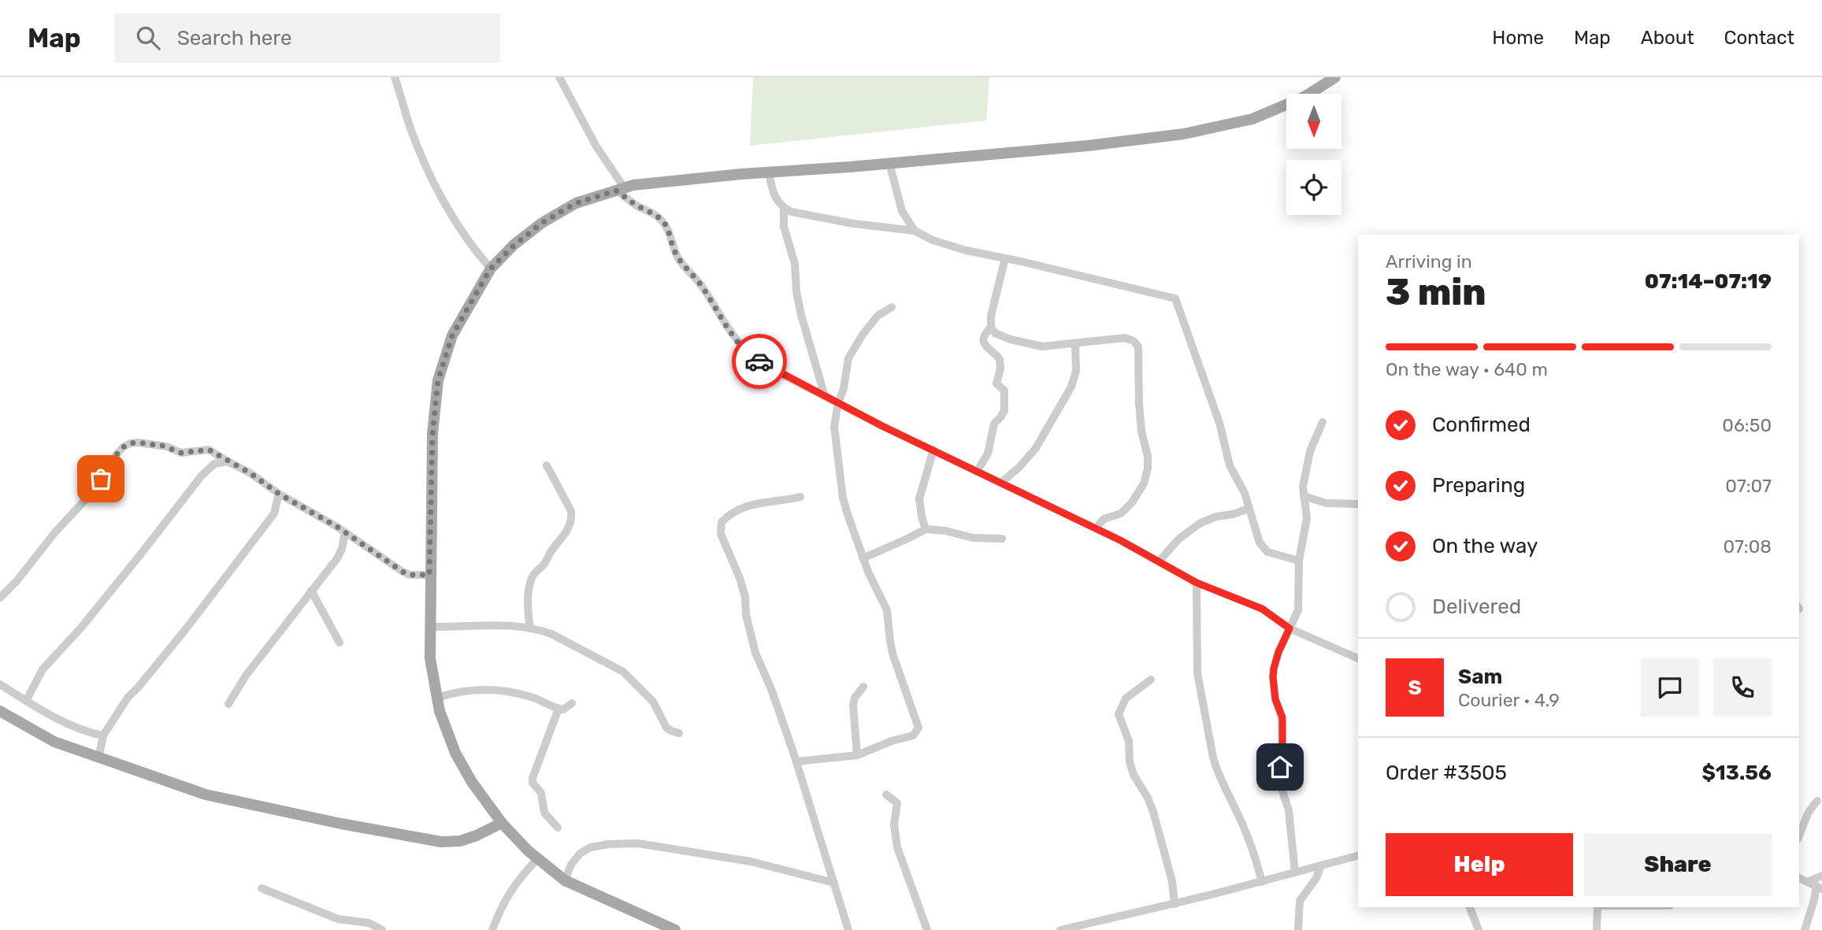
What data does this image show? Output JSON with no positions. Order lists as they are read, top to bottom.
{
  "north": "bottom",
  "page": {
    "header": "Map",
    "search": "Search here",
    "nav": [
      "Home",
      "Map",
      "About",
      "Contact"
    ],
    "heading": ["3 min", "Arriving in", "07:14–07:19"],
    "panel": [
      "Sam",
      "Courier · 4.9",
      "Order #3505",
      "$13.56"
    ],
    "bar": "On the way · 640 m",
    "list": [
      ["Confirmed", "06:50"],
      ["Preparing", "07:07"],
      ["On the way", "07:08"],
      "Delivered"
    ],
    "round": "S",
    "buttons": ["Help", "Share"]
  }
}
